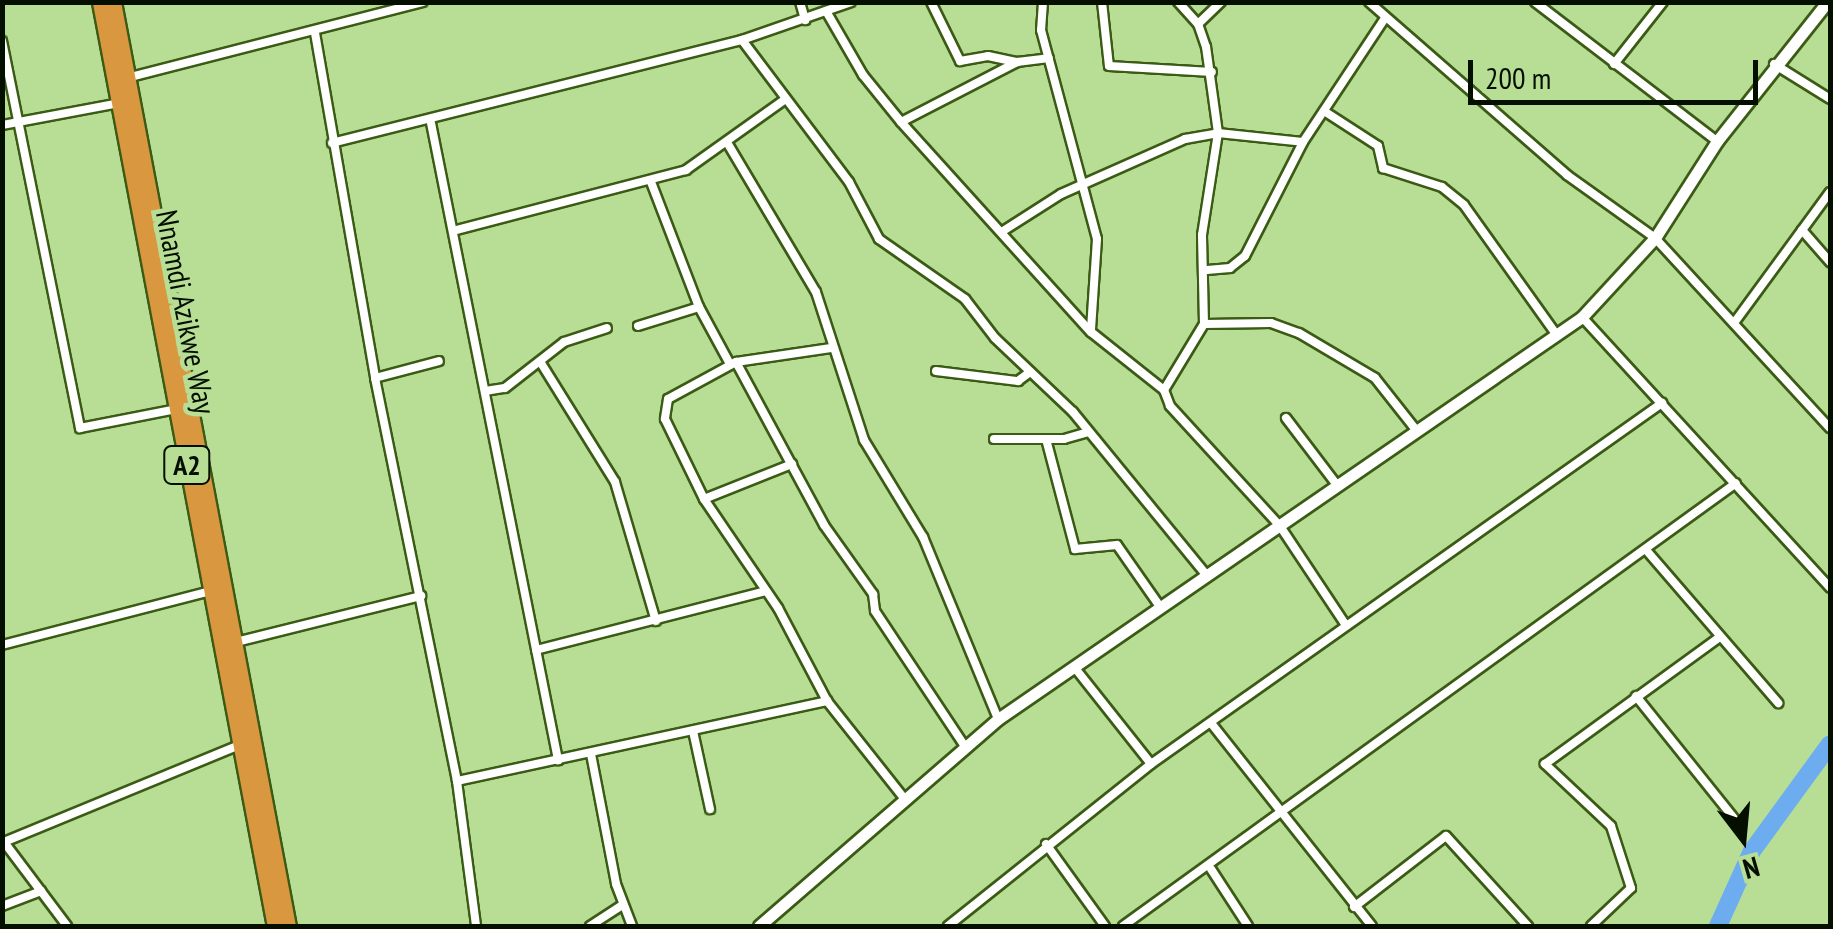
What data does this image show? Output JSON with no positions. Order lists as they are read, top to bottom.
{
  "streets": {
    "highway": ["Nnamdi Azikwe Way", "A2"]
  },
  "scale_bar": "200 m",
  "north": "bottom"
}
